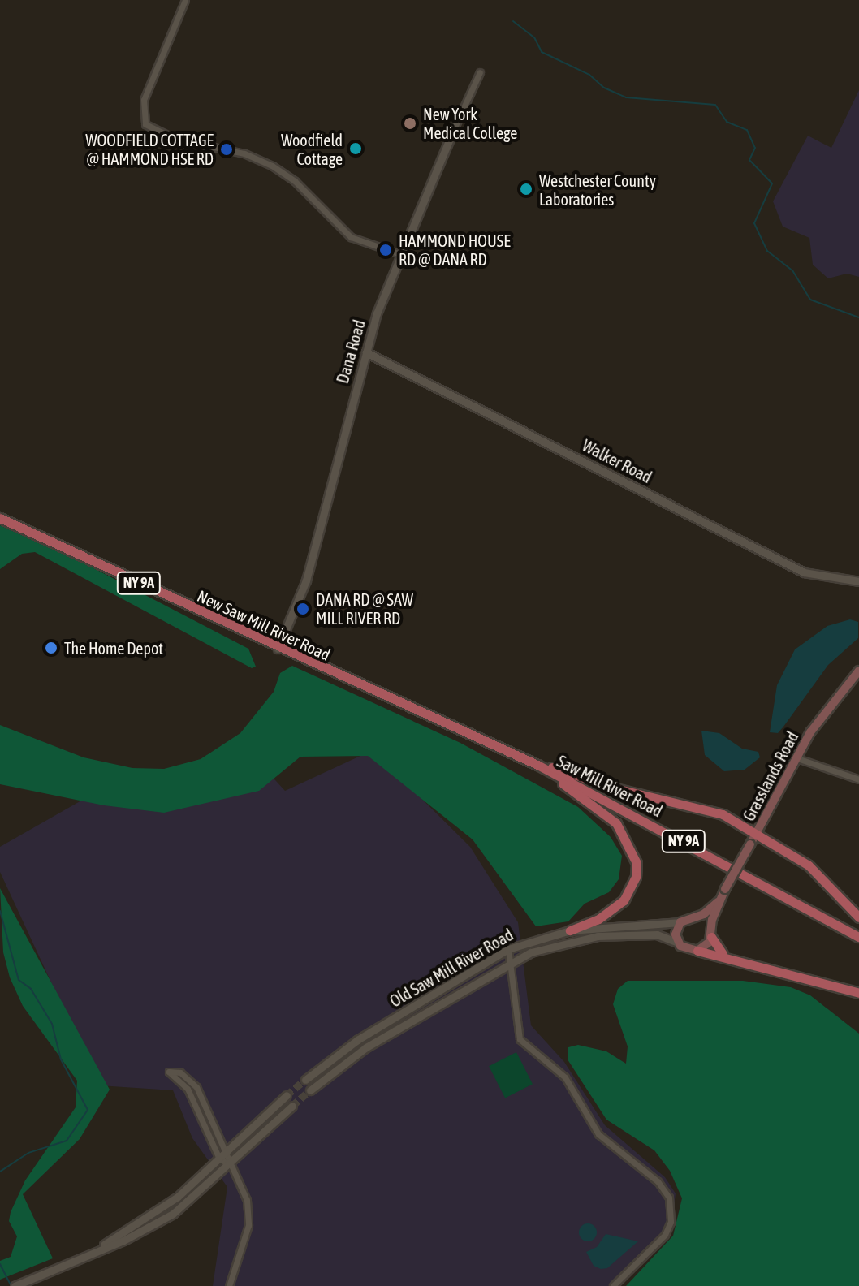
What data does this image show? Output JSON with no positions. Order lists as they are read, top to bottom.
{
  "streets": {
    "main road": [
      "NY 9A",
      "New Saw Mill River Road",
      "Grasslands Road",
      "Saw Mill River Road",
      "Old Saw Mill River Road"
    ],
    "street": ["Dana Road", "Walker Road"]
  },
  "crossings": [
    ["Dana Road", "Walker Road"],
    ["Dana Road", "New Saw Mill River Road"],
    ["New Saw Mill River Road", "Saw Mill River Road"],
    ["Grasslands Road", "Old Saw Mill River Road"]
  ],
  "places": [
    "New York Medical College",
    "Woodfield Cottage",
    "WOODFIELD COTTAGE @ HAMMOND HSE RD",
    "Westchester County Laboratories",
    "HAMMOND HOUSE RD @ DANA RD",
    "DANA RD @ SAW MILL RIVER RD",
    "The Home Depot"
  ]
}
